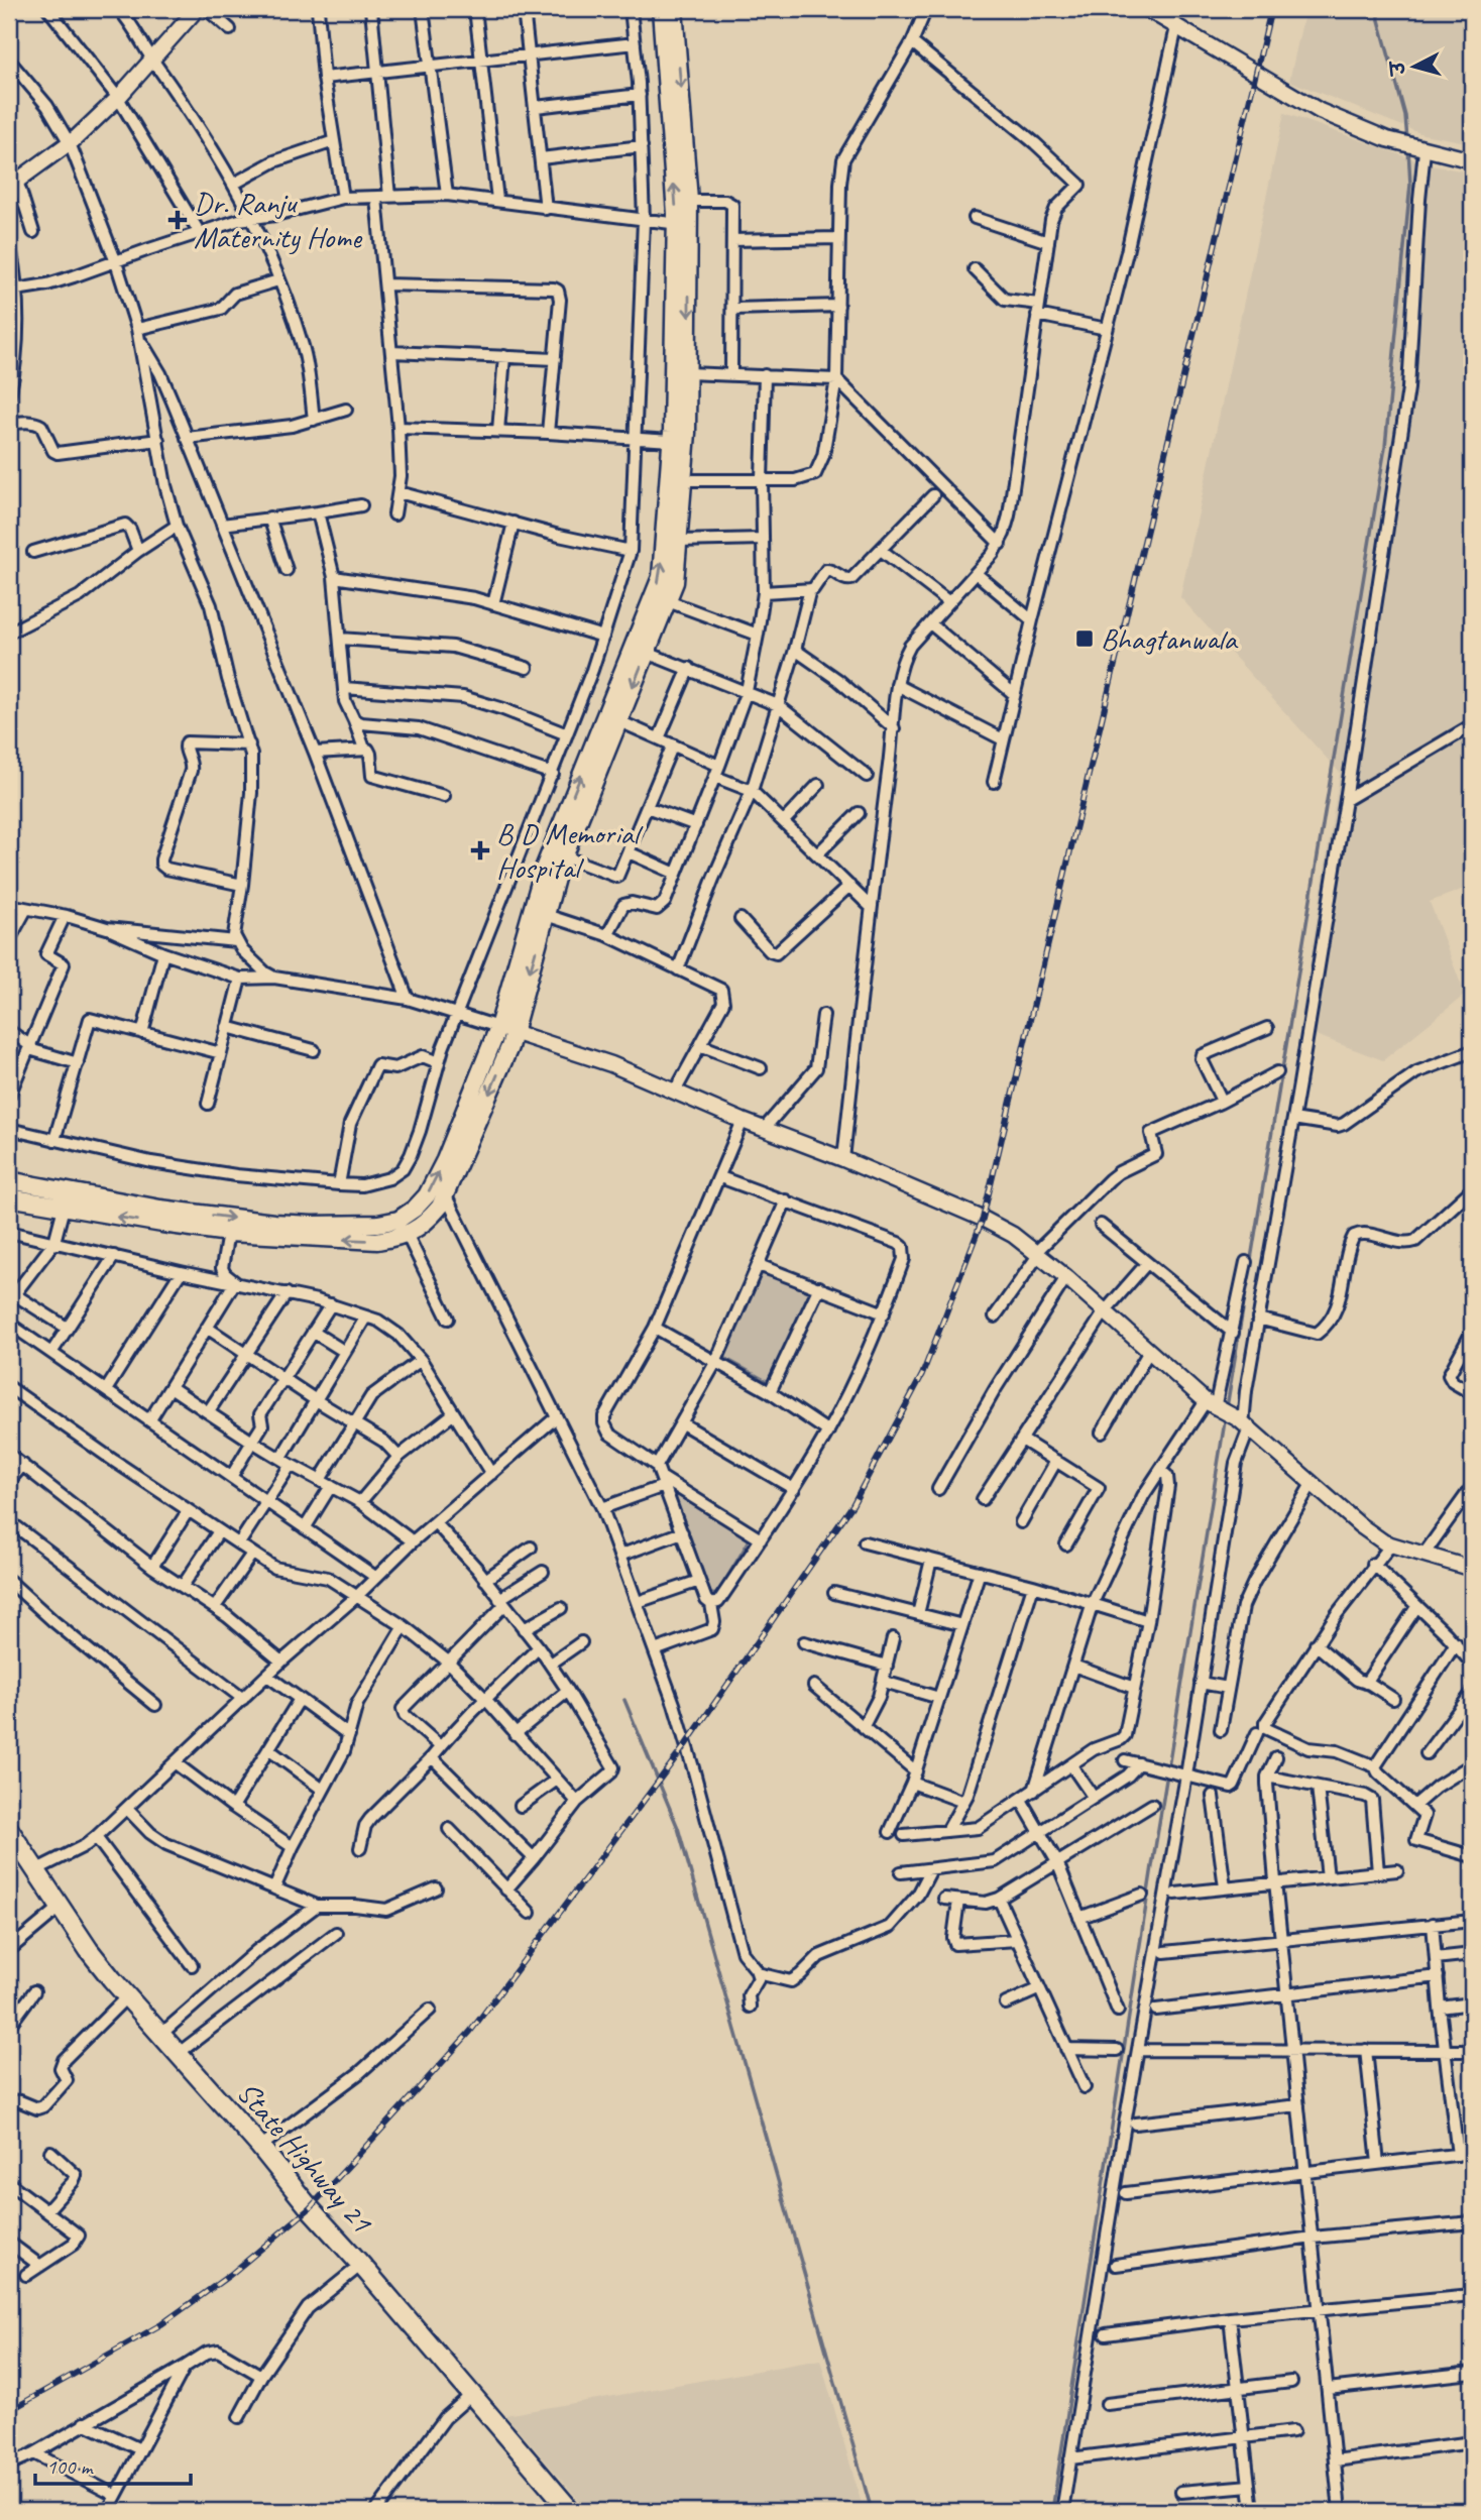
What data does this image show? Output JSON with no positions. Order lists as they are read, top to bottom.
{
  "streets": {
    "highway": ["State Highway 21"]
  },
  "places": {
    "health": ["Dr. Ranju Maternity Home", "B D Memorial Hospital"],
    "transit": ["Bhagtanwala"]
  },
  "scale_bar": "100 m",
  "north": "left"
}
